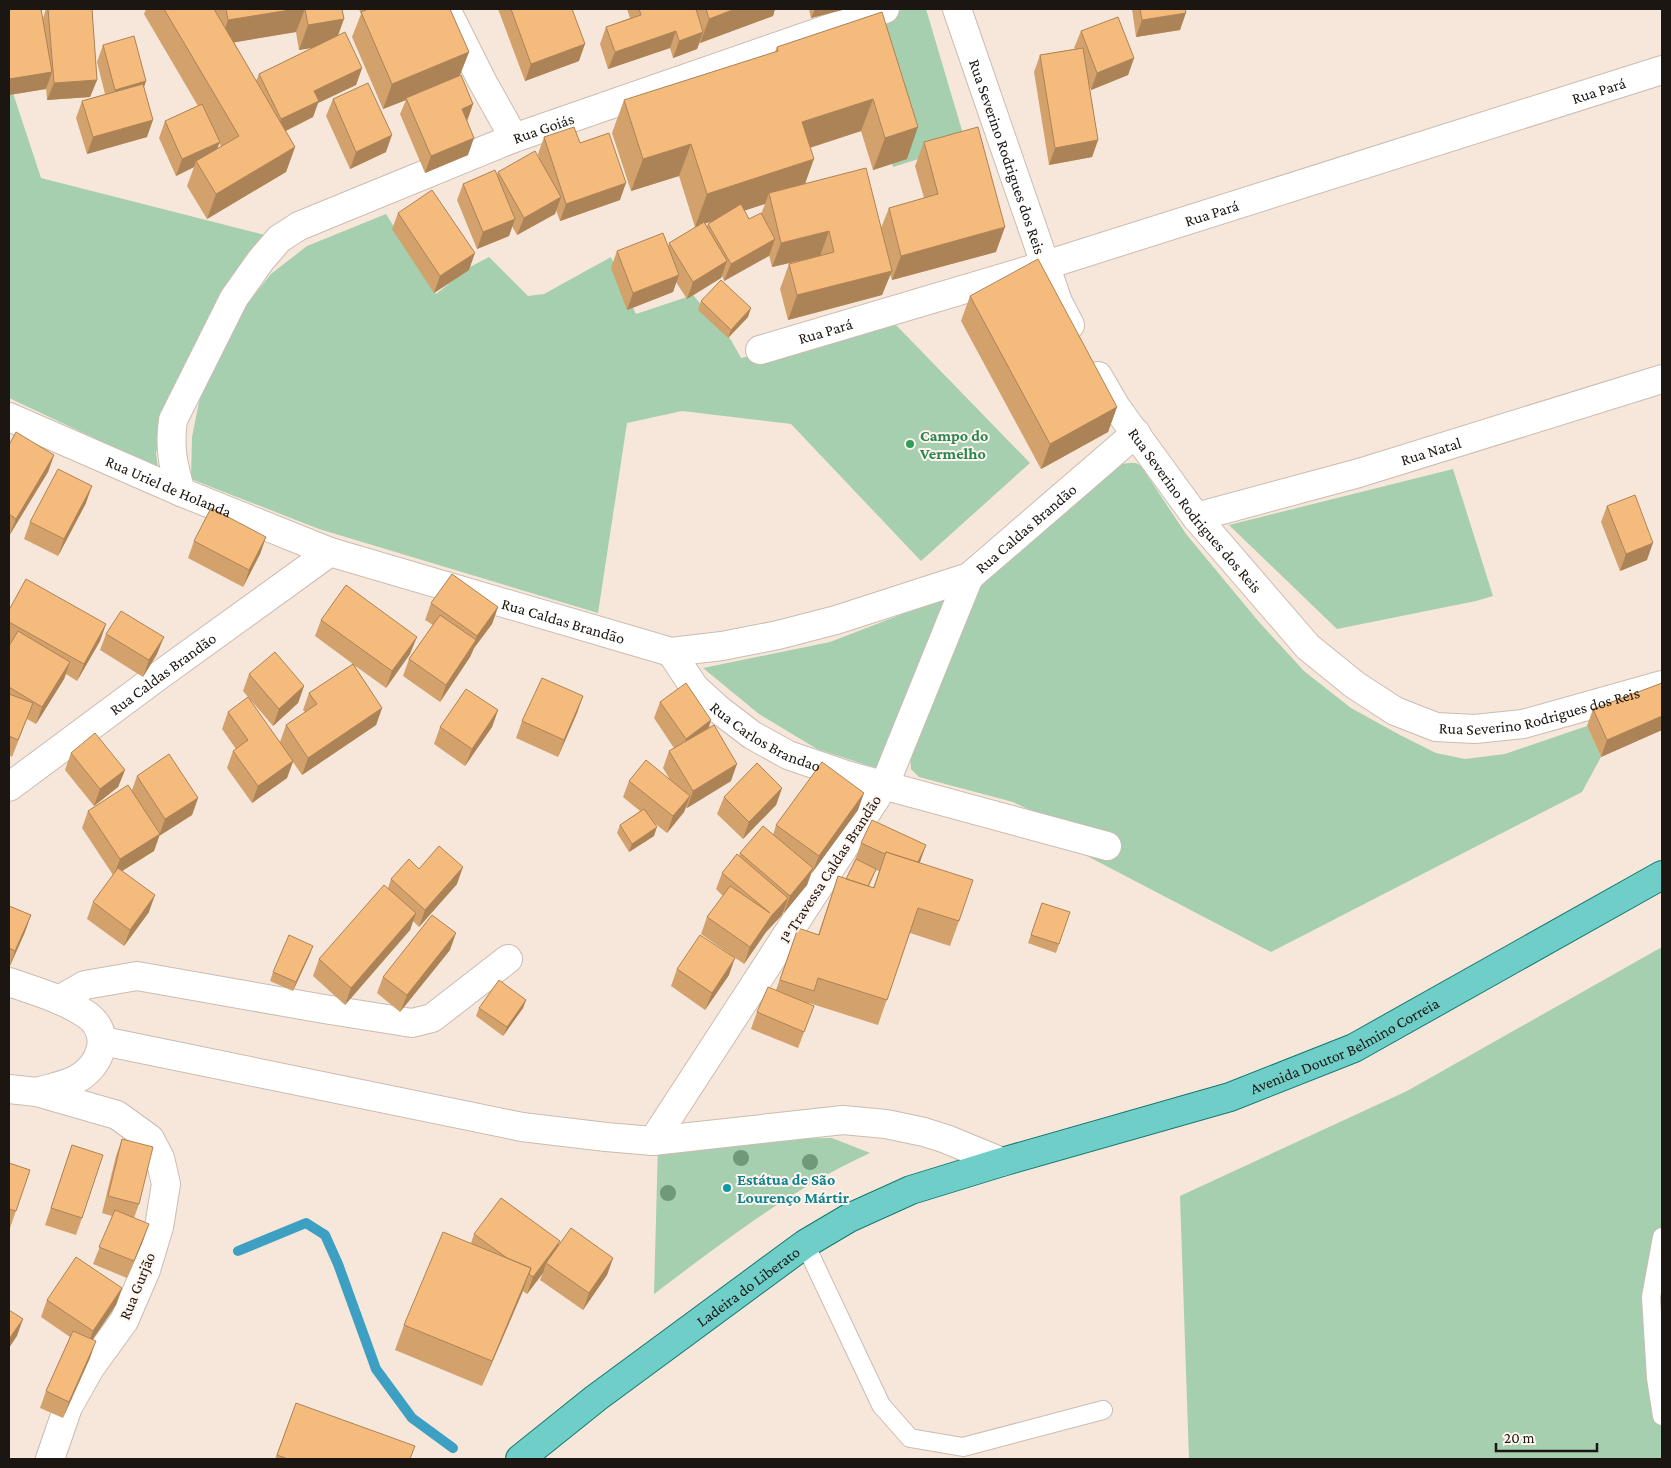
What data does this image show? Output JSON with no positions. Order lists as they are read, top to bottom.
{
  "streets": {
    "main road": ["Avenida Doutor Belmino Correia", "Ladeira do Liberato"],
    "street": [
      "Rua Pará",
      "Rua Goiás",
      "Rua Severino Rodrigues dos Reis",
      "Rua Natal",
      "Rua Uriel de Holanda",
      "Rua Caldas Brandão",
      "Rua Carlos Brandao",
      "1ª Travessa Caldas Brandão",
      "Rua Gurjão"
    ]
  },
  "crossings": [
    ["Rua Pará", "Rua Severino Rodrigues dos Reis"],
    ["Rua Goiás", "Rua Uriel de Holanda"],
    ["Rua Severino Rodrigues dos Reis", "Rua Natal"],
    ["Rua Severino Rodrigues dos Reis", "Rua Caldas Brandão"],
    ["Rua Uriel de Holanda", "Rua Caldas Brandão"],
    ["Rua Caldas Brandão", "Rua Carlos Brandao"],
    ["Rua Caldas Brandão", "1ª Travessa Caldas Brandão"],
    ["Rua Carlos Brandao", "1ª Travessa Caldas Brandão"],
    ["Avenida Doutor Belmino Correia", "Ladeira do Liberato"]
  ],
  "places": ["Campo do Vermelho", "Estátua de São Lourenço Mártir"],
  "scale_bar": "20 m"
}
